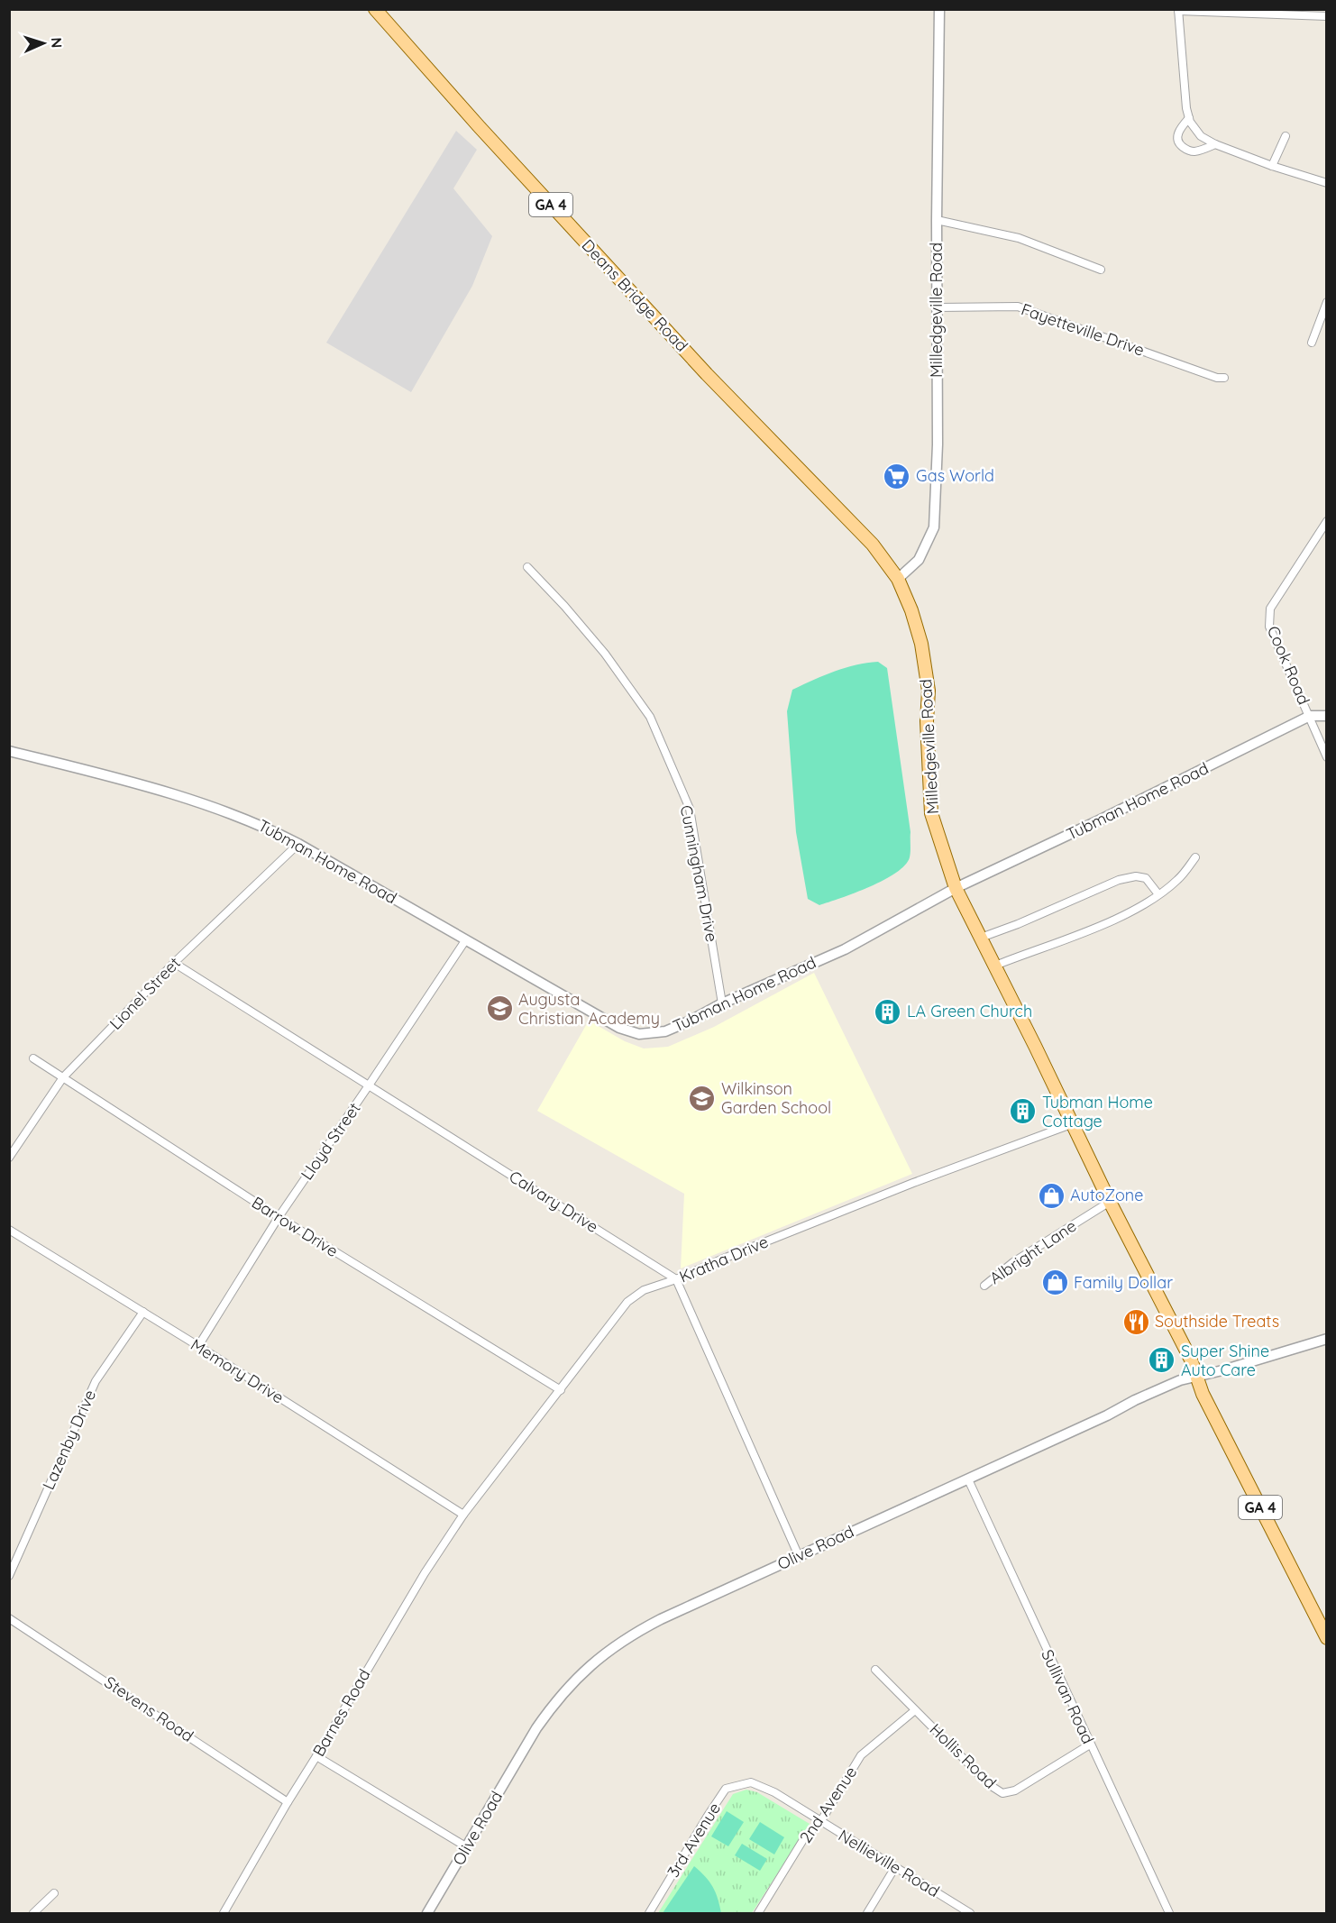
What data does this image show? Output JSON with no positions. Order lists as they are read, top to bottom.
{
  "streets": {
    "main road": ["GA 4", "Deans Bridge Road", "Milledgeville Road"],
    "street": [
      "Fayetteville Drive",
      "Cook Road",
      "Tubman Home Road",
      "Cunningham Drive",
      "Lionel Street",
      "Lloyd Street",
      "Calvary Drive",
      "Barrow Drive",
      "Albright Lane",
      "Kratha Drive",
      "Memory Drive",
      "Lazenby Drive",
      "Olive Road",
      "Sullivan Road",
      "Stevens Road",
      "Barnes Road",
      "Hollis Road",
      "2nd Avenue",
      "3rd Avenue",
      "Nellieville Road"
    ]
  },
  "crossings": [
    ["Deans Bridge Road", "Milledgeville Road"],
    ["Milledgeville Road", "Fayetteville Drive"],
    ["Milledgeville Road", "Tubman Home Road"],
    ["Milledgeville Road", "Albright Lane"],
    ["Milledgeville Road", "Kratha Drive"],
    ["Milledgeville Road", "Olive Road"],
    ["Cook Road", "Tubman Home Road"],
    ["Tubman Home Road", "Cunningham Drive"],
    ["Tubman Home Road", "Lionel Street"],
    ["Tubman Home Road", "Lloyd Street"],
    ["Lionel Street", "Calvary Drive"],
    ["Lionel Street", "Barrow Drive"],
    ["Lloyd Street", "Calvary Drive"],
    ["Lloyd Street", "Barrow Drive"],
    ["Lloyd Street", "Memory Drive"],
    ["Calvary Drive", "Kratha Drive"],
    ["Barrow Drive", "Kratha Drive"],
    ["Kratha Drive", "Memory Drive"],
    ["Kratha Drive", "Barnes Road"],
    ["Memory Drive", "Lazenby Drive"],
    ["Memory Drive", "Barnes Road"],
    ["Olive Road", "Sullivan Road"],
    ["Sullivan Road", "Hollis Road"],
    ["Stevens Road", "Barnes Road"],
    ["Hollis Road", "2nd Avenue"],
    ["2nd Avenue", "Nellieville Road"],
    ["3rd Avenue", "Nellieville Road"]
  ],
  "places": {
    "supermarket": ["Gas World"],
    "school or university": ["Augusta Christian Academy", "Wilkinson Garden School"],
    "building": ["LA Green Church", "Tubman Home Cottage", "Super Shine Auto Care"],
    "shop": ["AutoZone", "Family Dollar"],
    "restaurant": ["Southside Treats"]
  },
  "north": "right"
}
